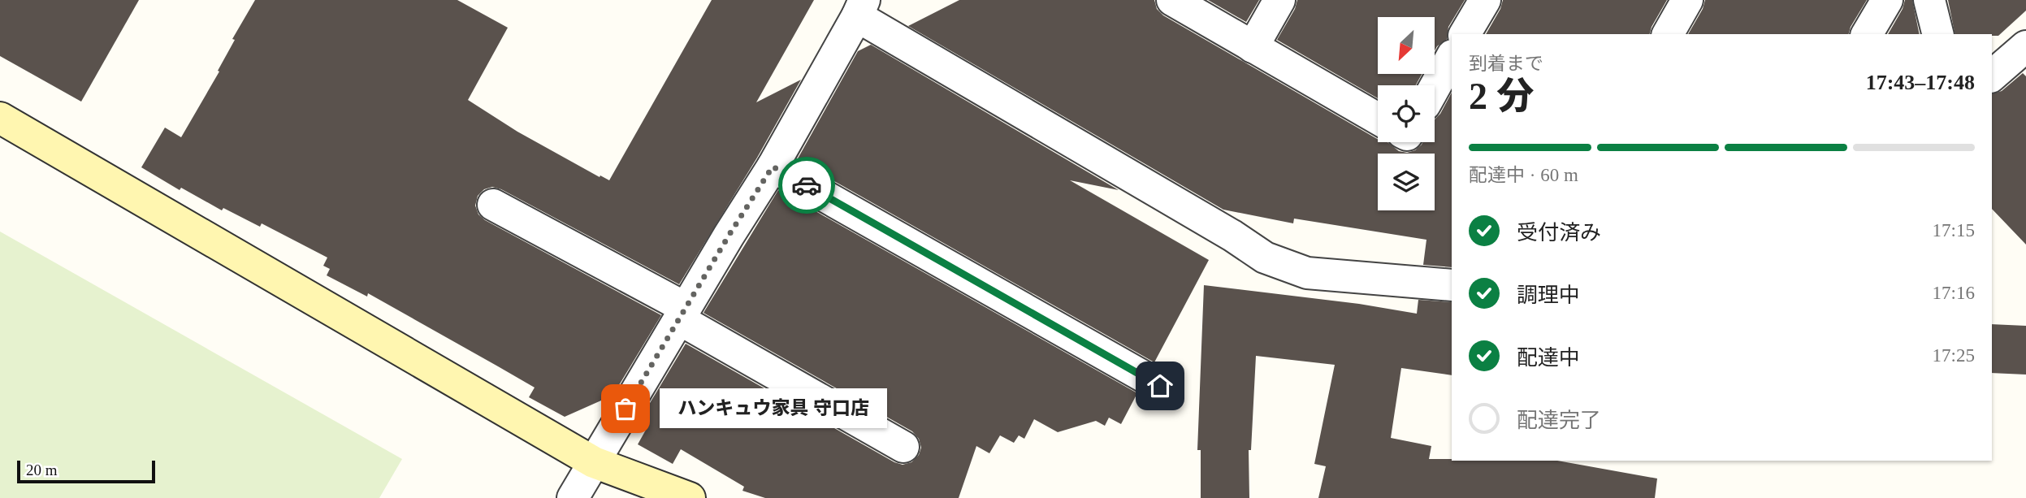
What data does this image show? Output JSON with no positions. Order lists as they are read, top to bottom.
{
  "places": ["ハンキュウ家具 守口店"],
  "scale_bar": "20 m",
  "north": "bottom left",
  "page": {
    "heading": ["2 分", "到着まで", "17:43–17:48"],
    "bar": "配達中 · 60 m",
    "list": [
      ["受付済み", "17:15"],
      ["調理中", "17:16"],
      ["配達中", "17:25"],
      "配達完了"
    ],
    "bubble": "ハンキュウ家具 守口店",
    "scale": "20 m"
  }
}
